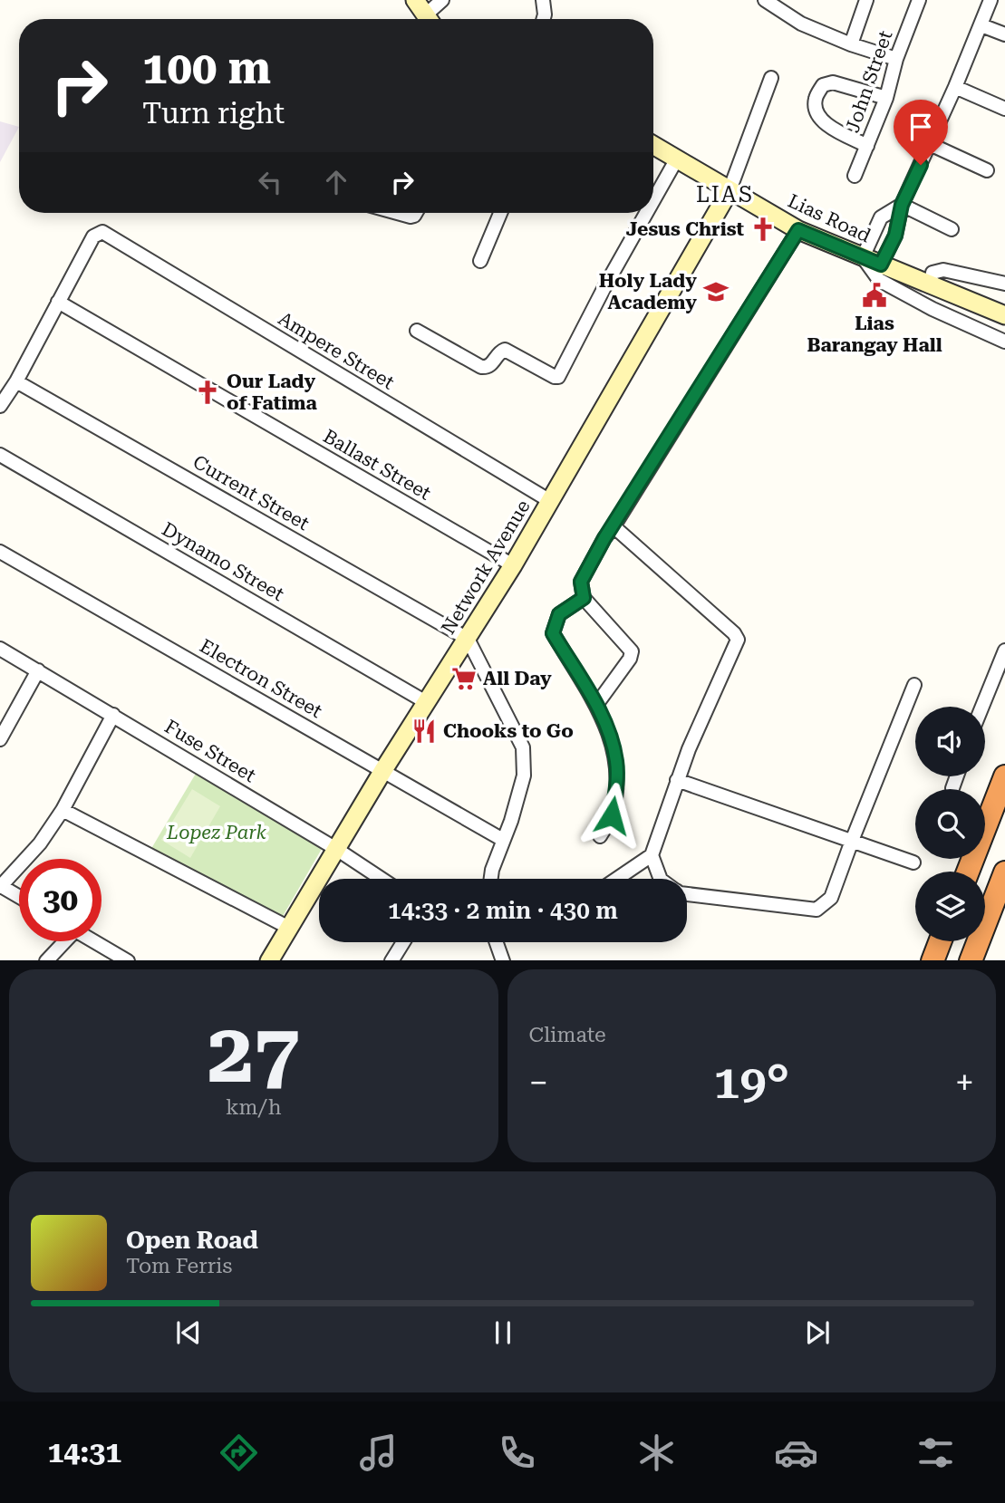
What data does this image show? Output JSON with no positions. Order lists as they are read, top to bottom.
{
  "streets": {
    "street": [
      "John Street",
      "Lias Road",
      "Ampere Street",
      "Ballast Street",
      "Current Street",
      "Dynamo Street",
      "Network Avenue",
      "Electron Street",
      "Fuse Street"
    ]
  },
  "crossings": [
    ["Lias Road", "Network Avenue"],
    ["Ampere Street", "Ballast Street"],
    ["Ampere Street", "Network Avenue"],
    ["Ballast Street", "Network Avenue"],
    ["Current Street", "Network Avenue"],
    ["Dynamo Street", "Network Avenue"],
    ["Network Avenue", "Electron Street"],
    ["Network Avenue", "Fuse Street"]
  ],
  "districts": ["LIAS"],
  "parks": ["Lopez Park"],
  "places": {
    "church": ["Jesus Christ", "Our Lady of Fatima"],
    "school or university": ["Holy Lady Academy"],
    "public building": ["Lias Barangay Hall"],
    "supermarket": ["All Day"],
    "restaurant": ["Chooks to Go"]
  },
  "page": {
    "turn": ["100 m", "Turn right"],
    "limit": "30",
    "trip": "14:33 · 2 min · 430 m",
    "tile": [
      ["27", "km/h"],
      "Climate"
    ],
    "heat": ["−", "19°", "+"],
    "song": ["Open Road", "Tom Ferris"],
    "tabs": "14:31"
  }
}
